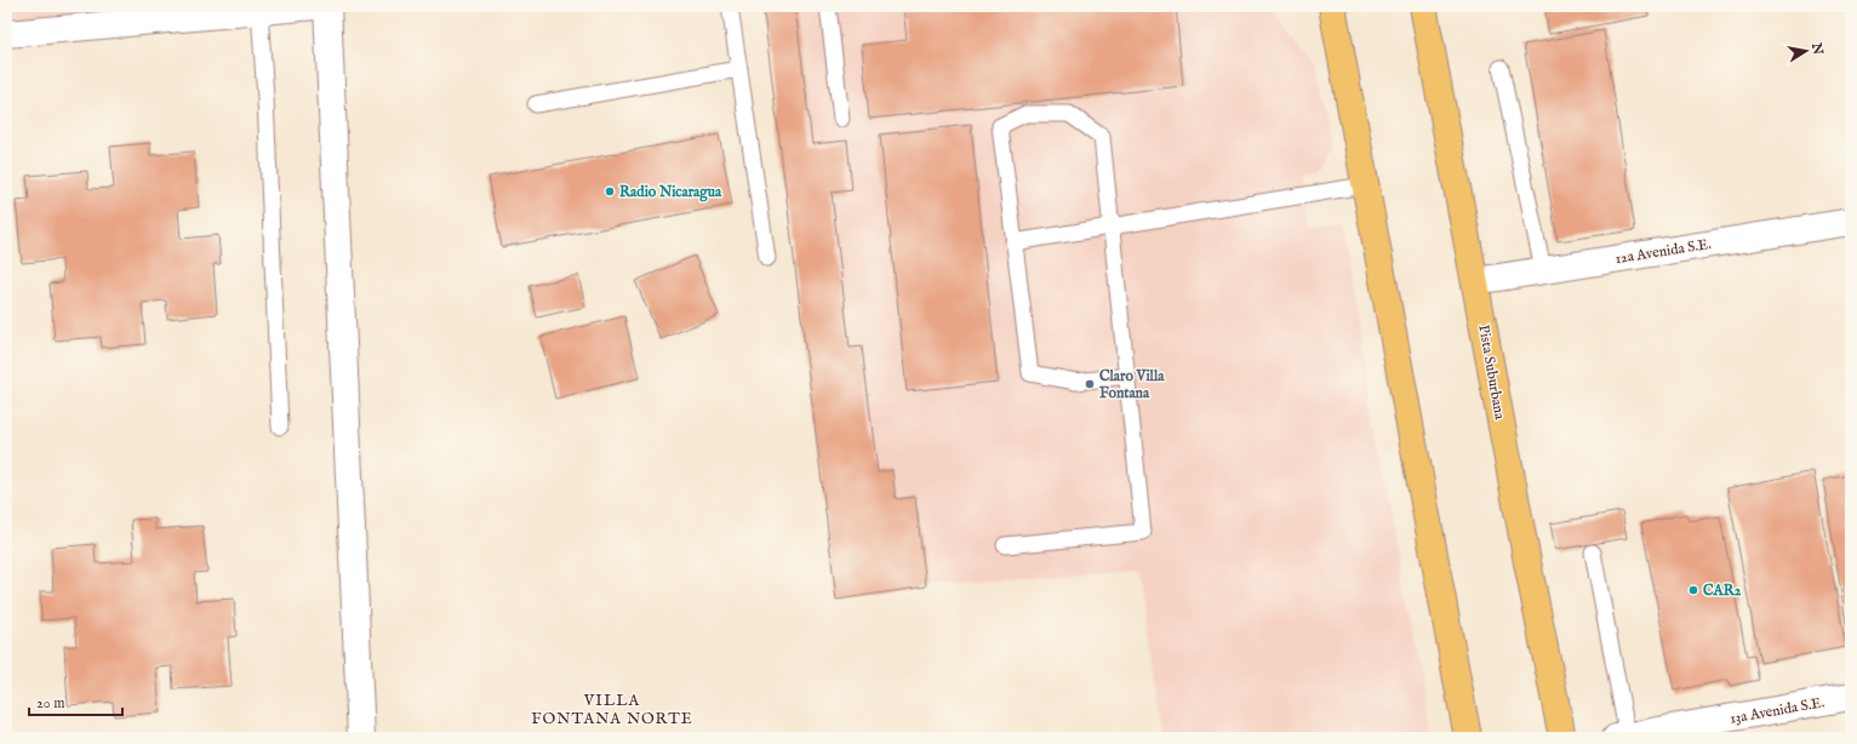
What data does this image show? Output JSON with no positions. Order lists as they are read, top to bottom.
{
  "streets": {
    "main road": ["Pista Suburbana"],
    "street": ["12a Avenida S.E.", "13a Avenida S.E."]
  },
  "crossings": [
    ["12a Avenida S.E.", "Pista Suburbana"]
  ],
  "districts": ["VILLA FONTANA NORTE"],
  "places": ["Radio Nicaragua", "Claro Villa Fontana", "CAR2"],
  "scale_bar": "20 m",
  "north": "right"
}
